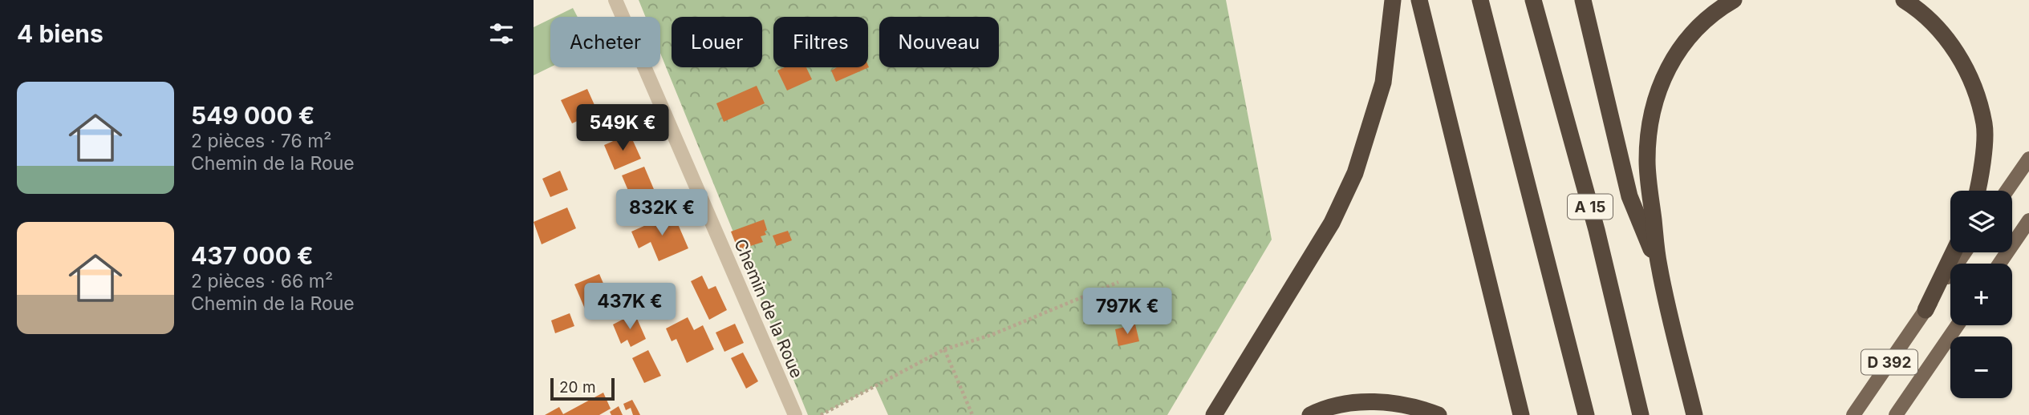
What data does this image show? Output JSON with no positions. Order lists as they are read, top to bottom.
{
  "streets": {
    "highway": ["A 15"],
    "main road": ["D 392"],
    "street": ["Chemin de la Roue"]
  },
  "scale_bar": "20 m",
  "page": {
    "heading": "4 biens",
    "chip": [
      "Acheter",
      "Louer",
      "Filtres",
      "Nouveau"
    ],
    "list": [
      {
        "name": "549 000 €",
        "note": "2 pièces · 76 m² · Chemin de la Roue"
      },
      {
        "name": "437 000 €",
        "note": "2 pièces · 66 m² · Chemin de la Roue"
      }
    ],
    "price": [
      "549K €",
      "832K €",
      "437K €",
      "797K €"
    ],
    "map_buttons": ["+", "−"],
    "scale": "20 m"
  }
}
